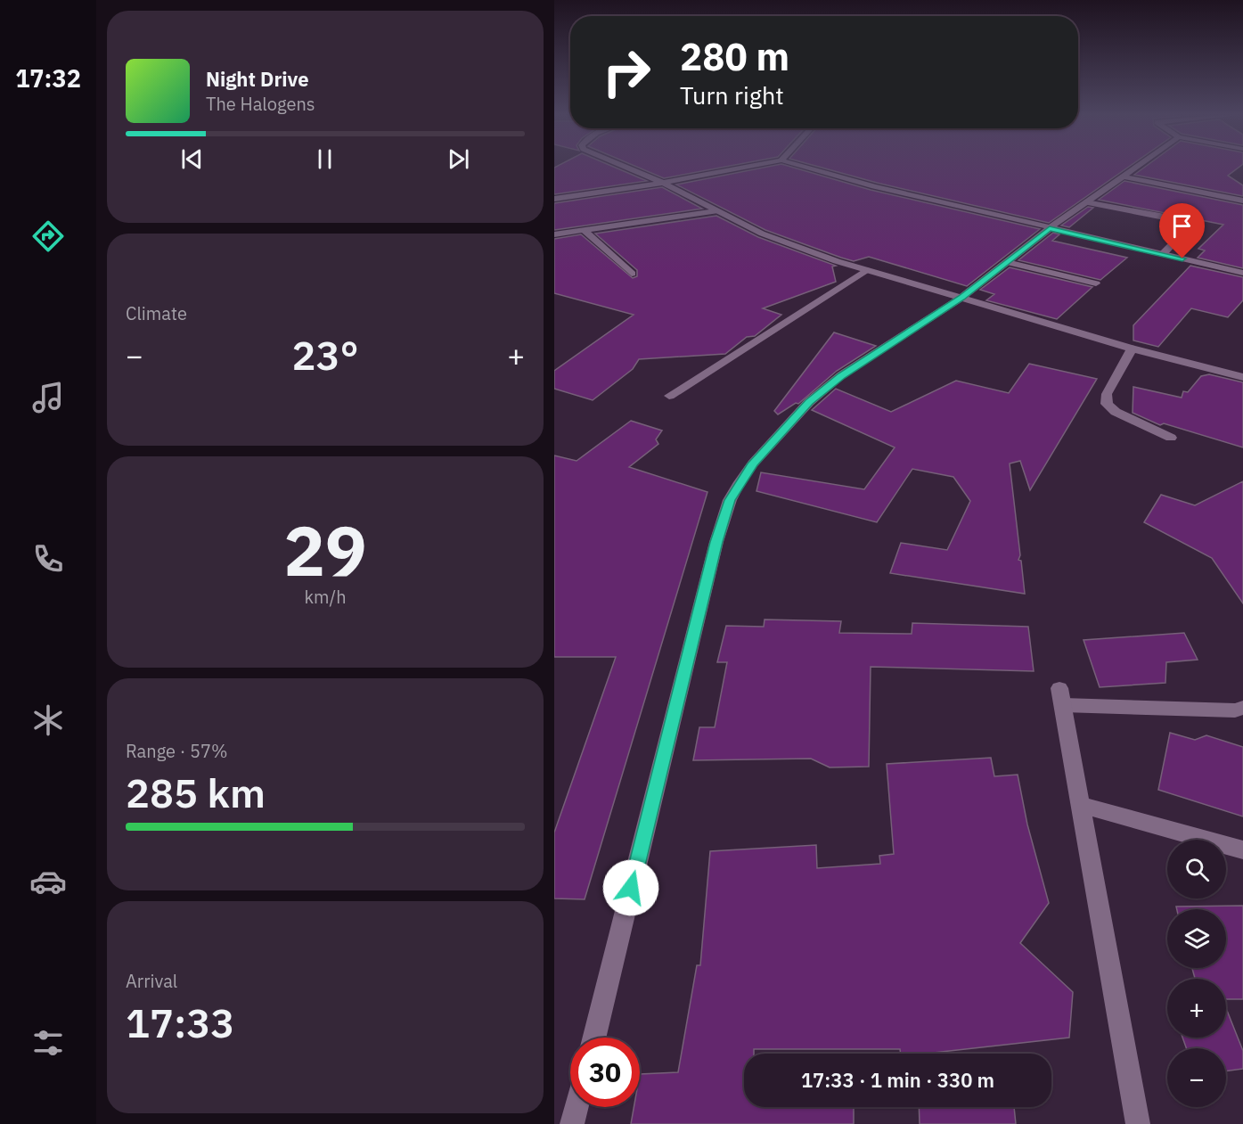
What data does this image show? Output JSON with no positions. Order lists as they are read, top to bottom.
{
  "page": {
    "tabs": "17:32",
    "turn": ["280 m", "Turn right"],
    "song": ["Night Drive", "The Halogens"],
    "tile": [
      "Climate",
      ["29", "km/h"],
      ["Range · 57%", "285 km"],
      ["Arrival", "17:33"]
    ],
    "heat": ["−", "23°", "+"],
    "map_buttons": ["+", "−"],
    "limit": "30",
    "trip": "17:33 · 1 min · 330 m"
  }
}
